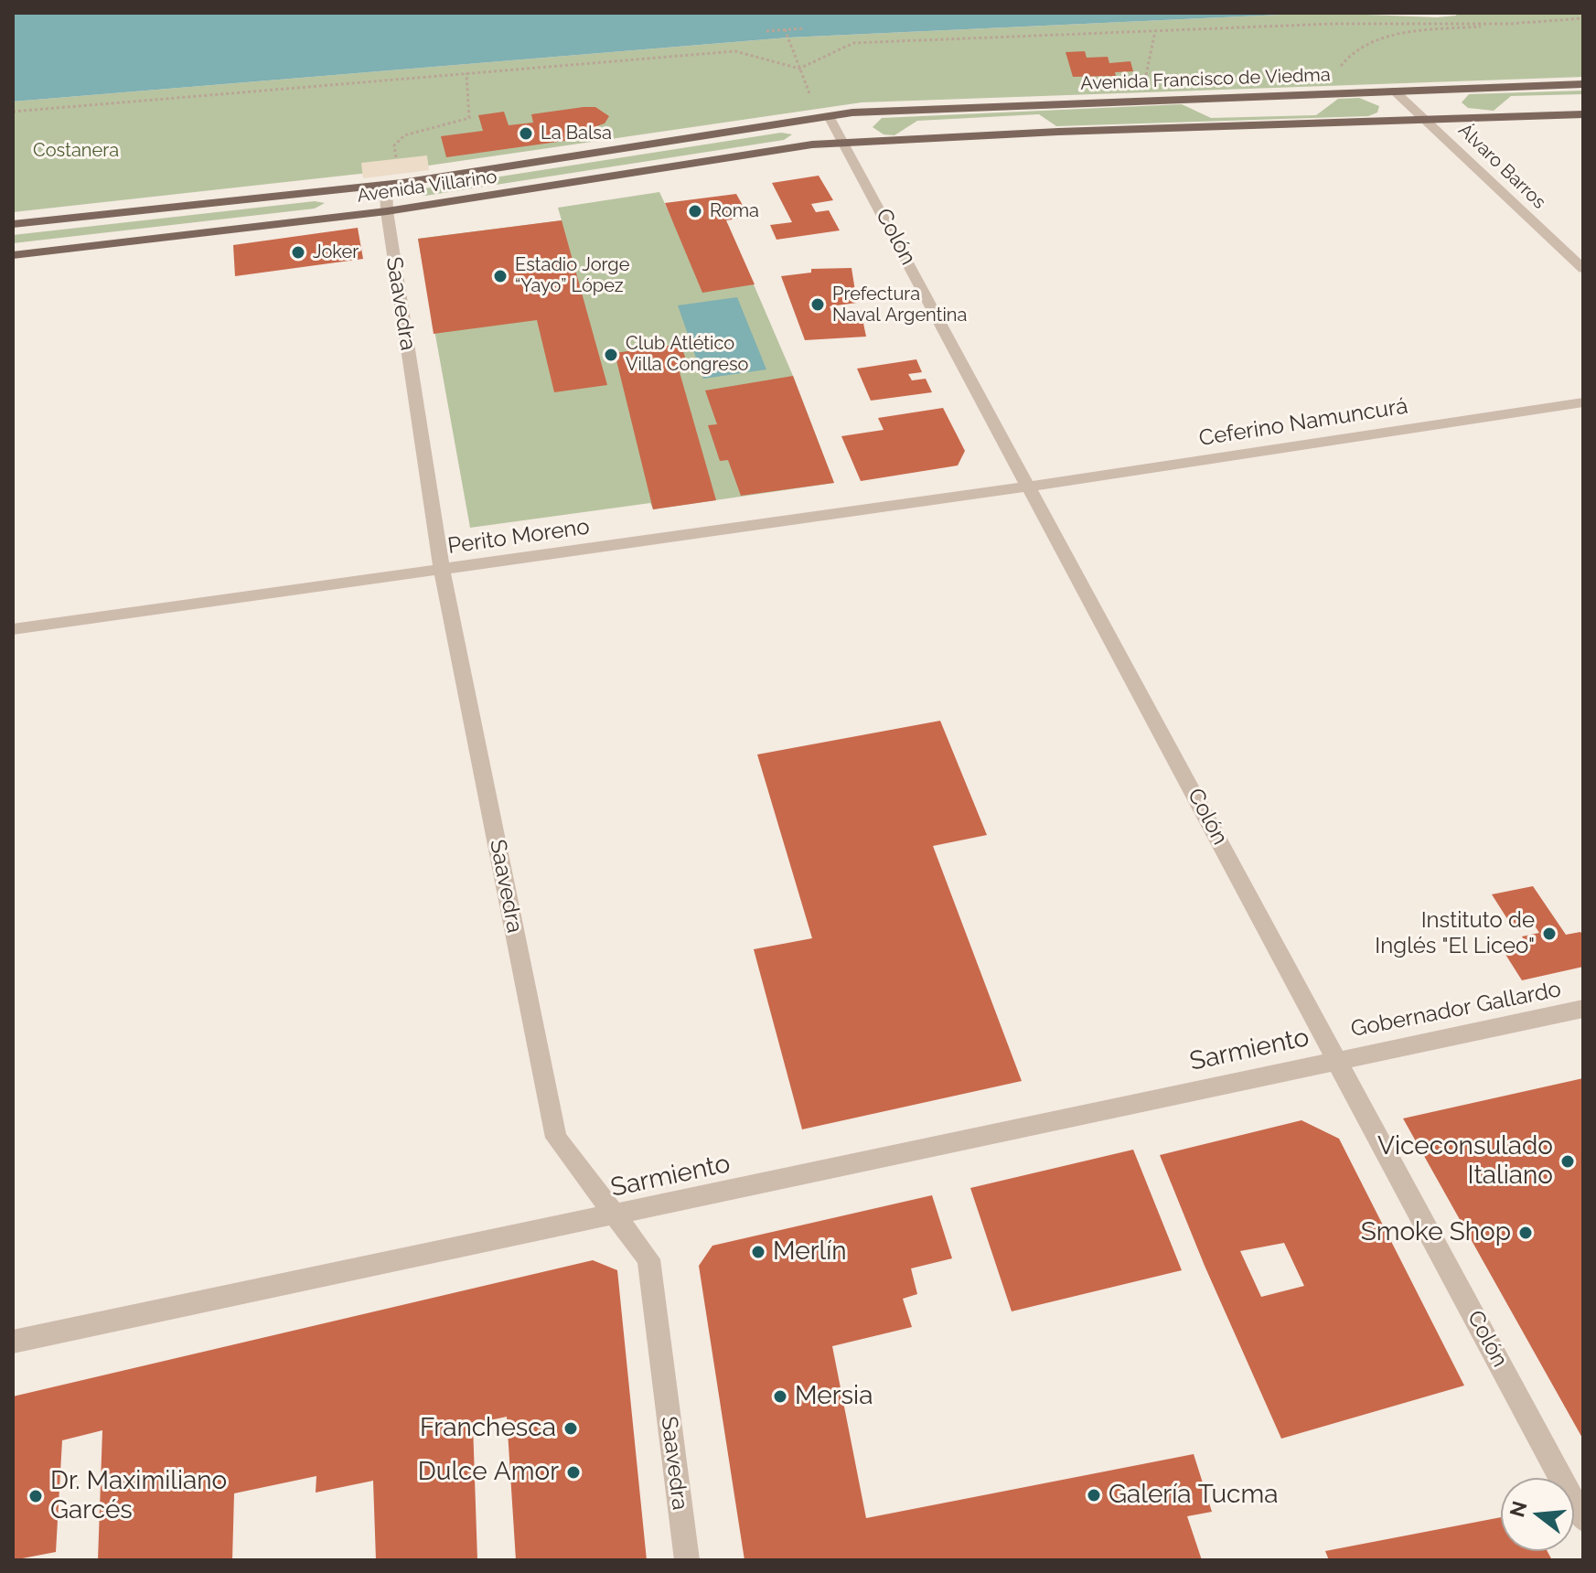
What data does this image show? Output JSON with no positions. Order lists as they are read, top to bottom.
{
  "streets": {
    "main road": ["Avenida Francisco de Viedma", "Avenida Villarino"],
    "street": [
      "Álvaro Barros",
      "Colón",
      "Saavedra",
      "Ceferino Namuncurá",
      "Perito Moreno",
      "Gobernador Gallardo",
      "Sarmiento"
    ]
  },
  "crossings": [
    ["Avenida Francisco de Viedma", "Álvaro Barros"],
    ["Avenida Francisco de Viedma", "Avenida Villarino"],
    ["Avenida Francisco de Viedma", "Colón"],
    ["Avenida Villarino", "Colón"],
    ["Avenida Villarino", "Saavedra"],
    ["Colón", "Ceferino Namuncurá"],
    ["Colón", "Perito Moreno"],
    ["Colón", "Gobernador Gallardo"],
    ["Colón", "Sarmiento"],
    ["Saavedra", "Perito Moreno"],
    ["Saavedra", "Sarmiento"],
    ["Ceferino Namuncurá", "Perito Moreno"],
    ["Gobernador Gallardo", "Sarmiento"]
  ],
  "parks": ["Costanera"],
  "places": [
    "La Balsa",
    "Roma",
    "Joker",
    "Estadio Jorge “Yayo” López",
    "Prefectura Naval Argentina",
    "Club Atlético Villa Congreso",
    "Instituto de Inglés \"El Liceo\"",
    "Viceconsulado Italiano",
    "Smoke Shop",
    "Merlín",
    "Mersia",
    "Franchesca",
    "Dulce Amor",
    "Galería Tucma",
    "Dr. Maximiliano Garcés"
  ],
  "north": "left"
}
